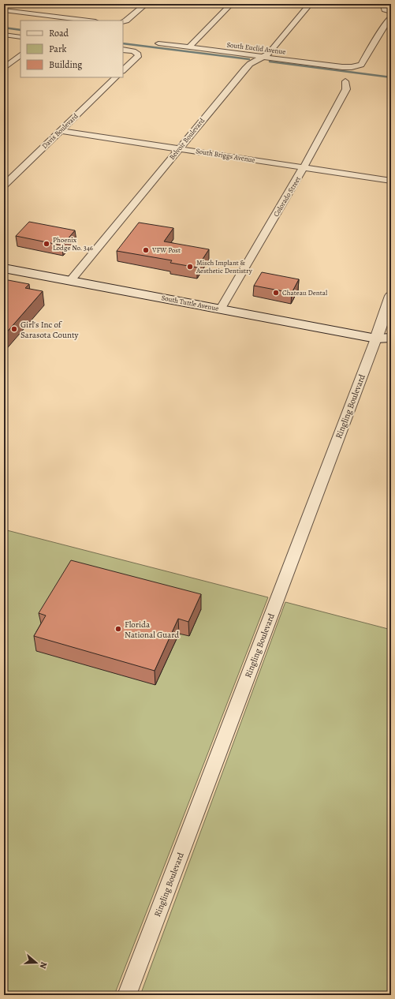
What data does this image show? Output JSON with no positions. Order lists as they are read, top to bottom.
{
  "streets": {
    "main road": ["South Tuttle Avenue"],
    "street": [
      "South Euclid Avenue",
      "Davis Boulevard",
      "Belvoir Boulevard",
      "South Briggs Avenue",
      "Colorado Street",
      "Ringling Boulevard"
    ]
  },
  "crossings": [
    ["South Euclid Avenue", "Belvoir Boulevard"],
    ["Davis Boulevard", "South Briggs Avenue"],
    ["Belvoir Boulevard", "South Briggs Avenue"],
    ["Belvoir Boulevard", "South Tuttle Avenue"],
    ["South Briggs Avenue", "Colorado Street"],
    ["Colorado Street", "South Tuttle Avenue"],
    ["South Tuttle Avenue", "Ringling Boulevard"]
  ],
  "places": [
    "Phoenix Lodge No. 346",
    "VFW Post",
    "Misch Implant & Aesthetic Dentistry",
    "Chateau Dental",
    "Girl's Inc of Sarasota County",
    "Florida National Guard"
  ],
  "legend": ["Road", "Park", "Building"],
  "north": "right"
}
